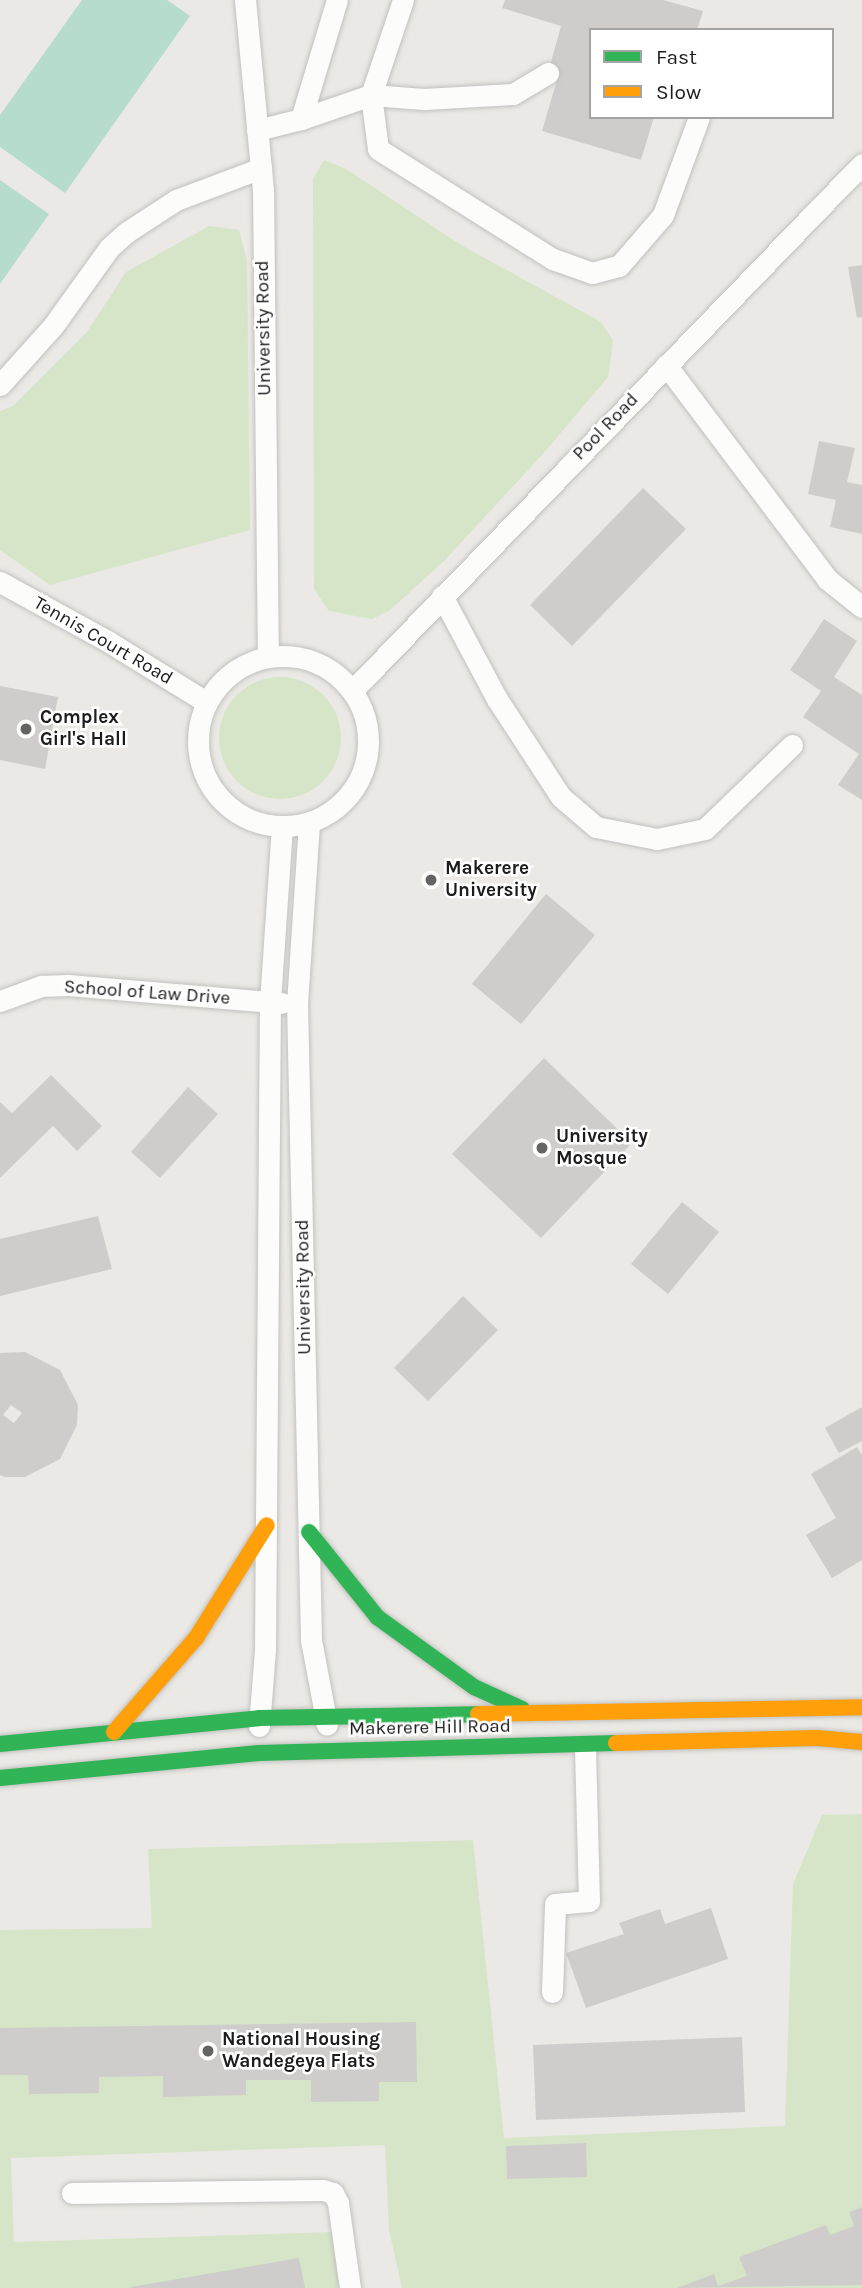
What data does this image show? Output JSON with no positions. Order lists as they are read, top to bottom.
{
  "streets": {
    "main road": ["Makerere Hill Road"],
    "lane": [
      "University Road",
      "Pool Road",
      "Tennis Court Road",
      "School of Law Drive"
    ]
  },
  "crossings": [
    ["University Road", "Pool Road"],
    ["University Road", "Tennis Court Road"],
    ["University Road", "School of Law Drive"],
    ["University Road", "Makerere Hill Road"],
    ["Pool Road", "Tennis Court Road"]
  ],
  "places": [
    "Complex Girl's Hall",
    "Makerere University",
    "University Mosque",
    "National Housing Wandegeya Flats"
  ],
  "legend": ["Fast", "Slow"]
}
